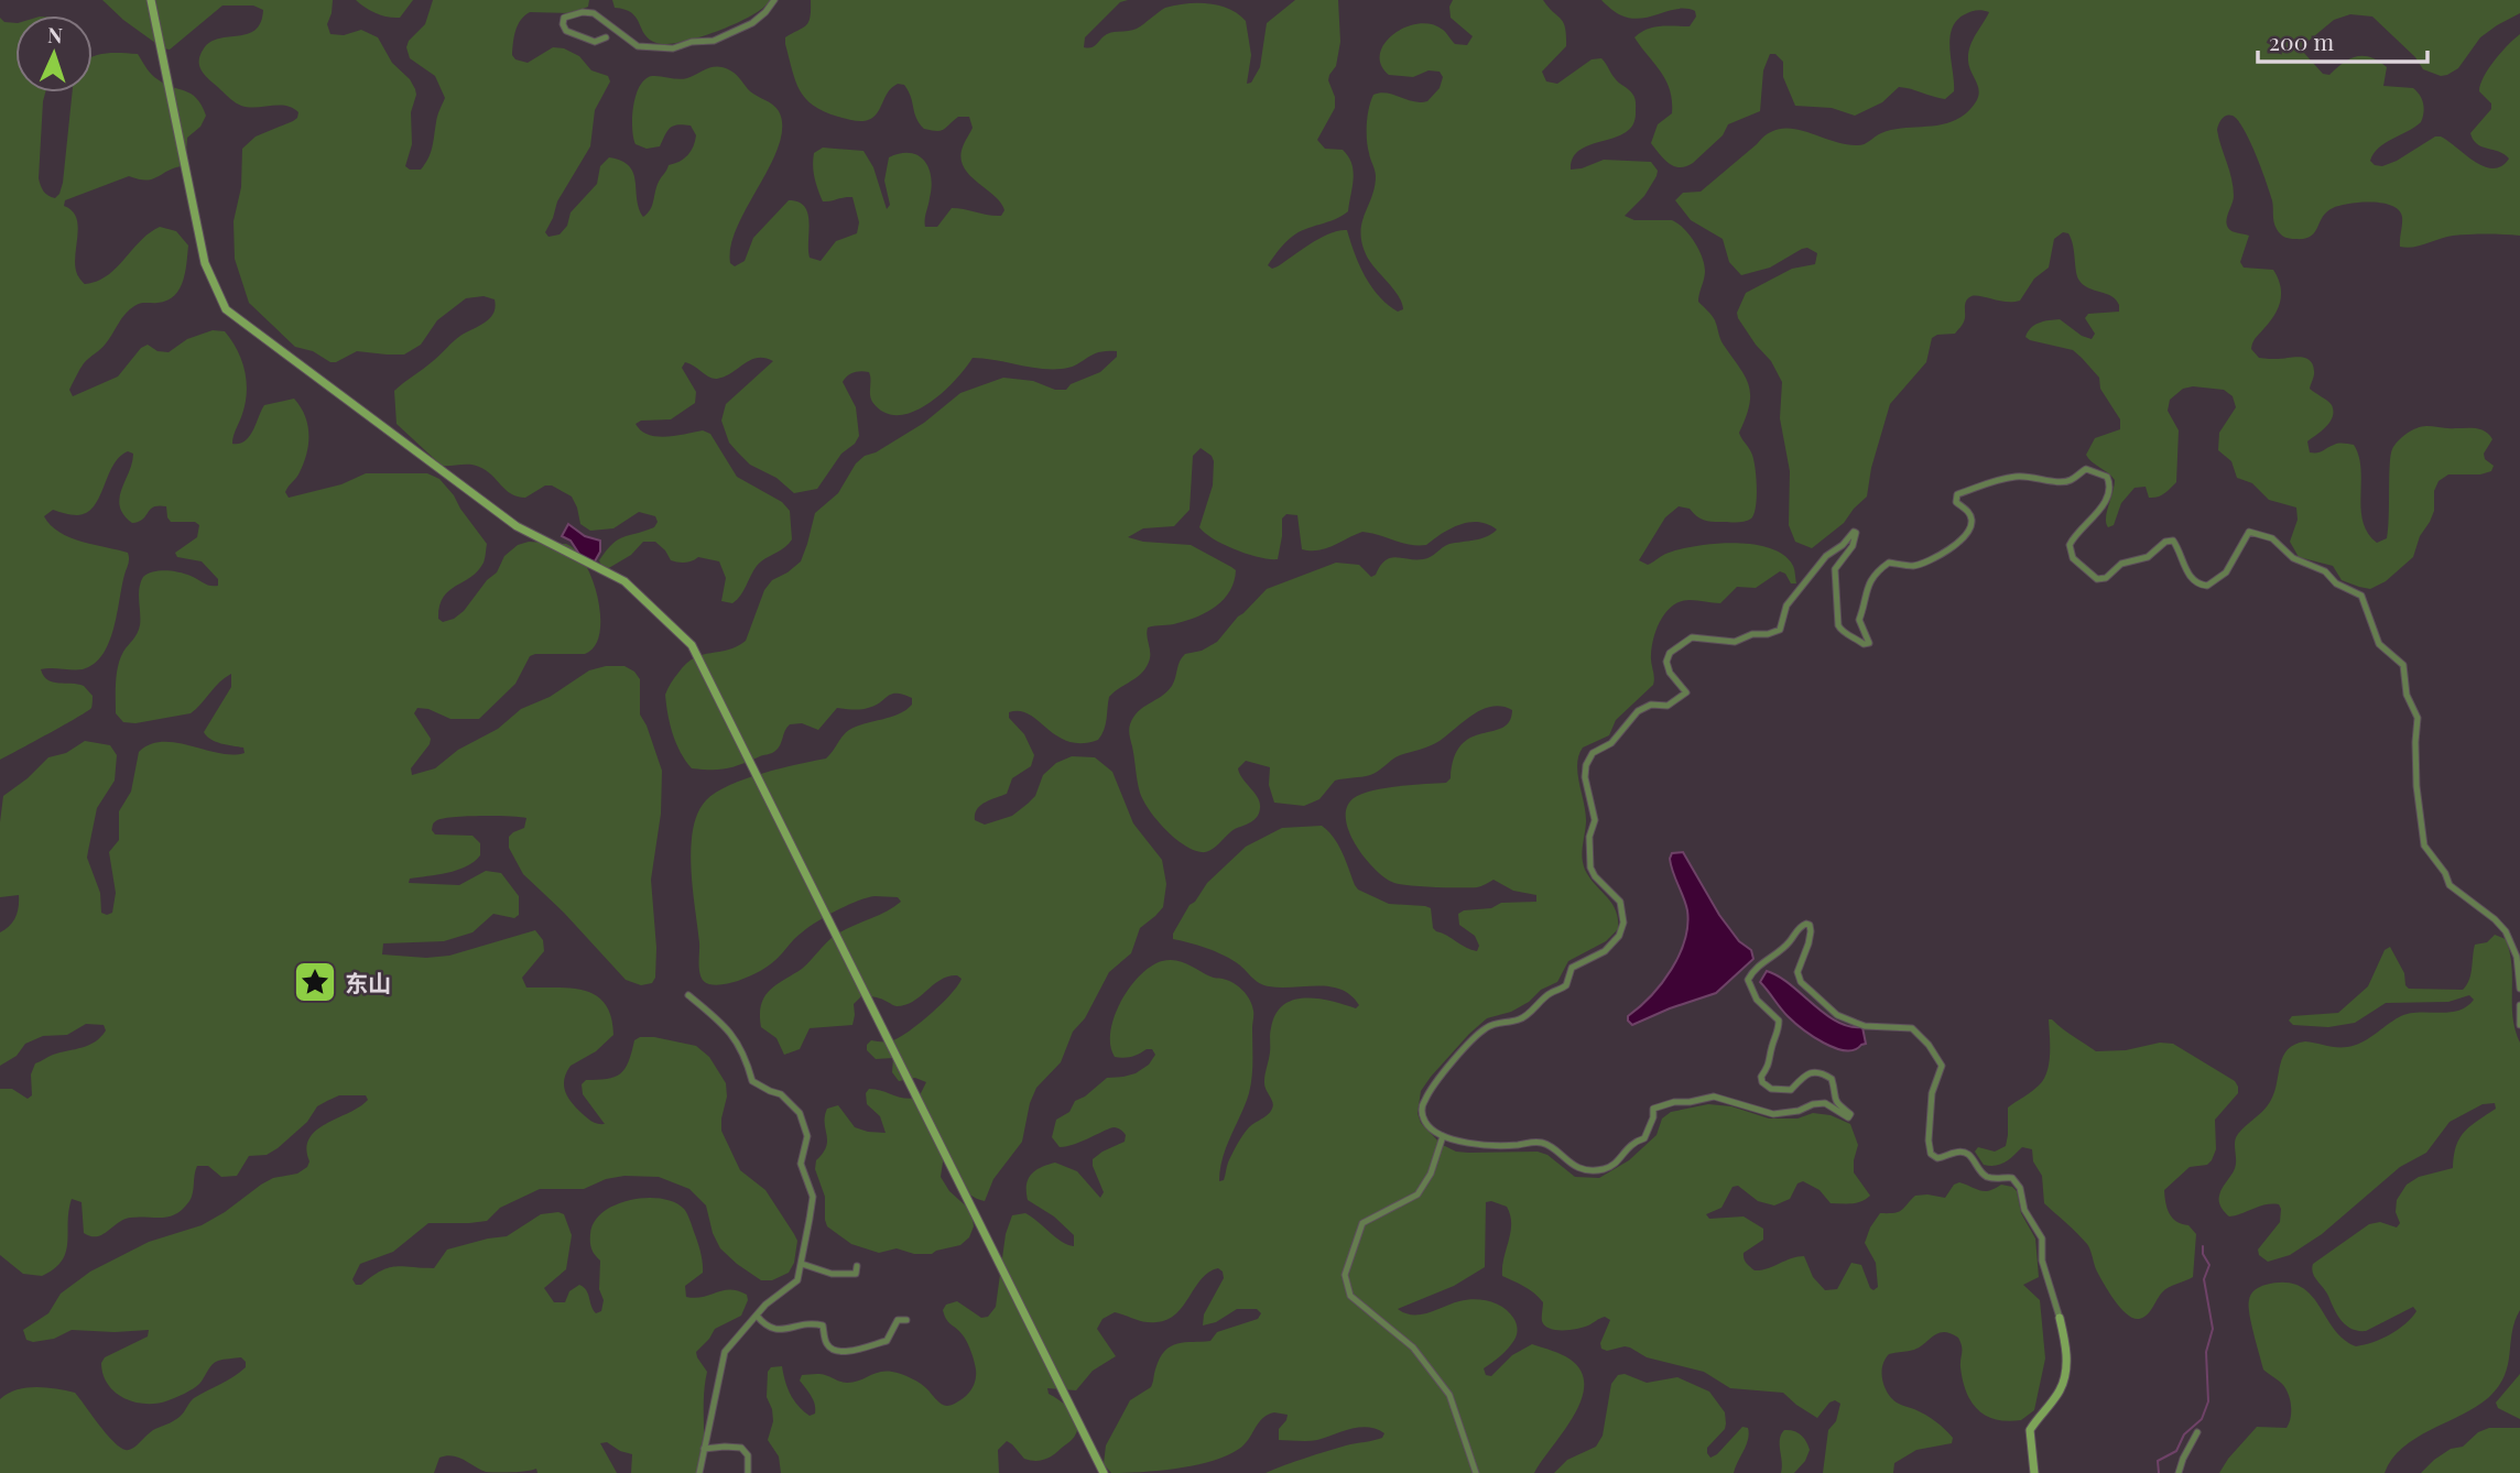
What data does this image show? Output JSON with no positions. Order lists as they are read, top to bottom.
{
  "places": {
    "place": ["东山"]
  },
  "scale_bar": "200 m",
  "north": "top"
}
